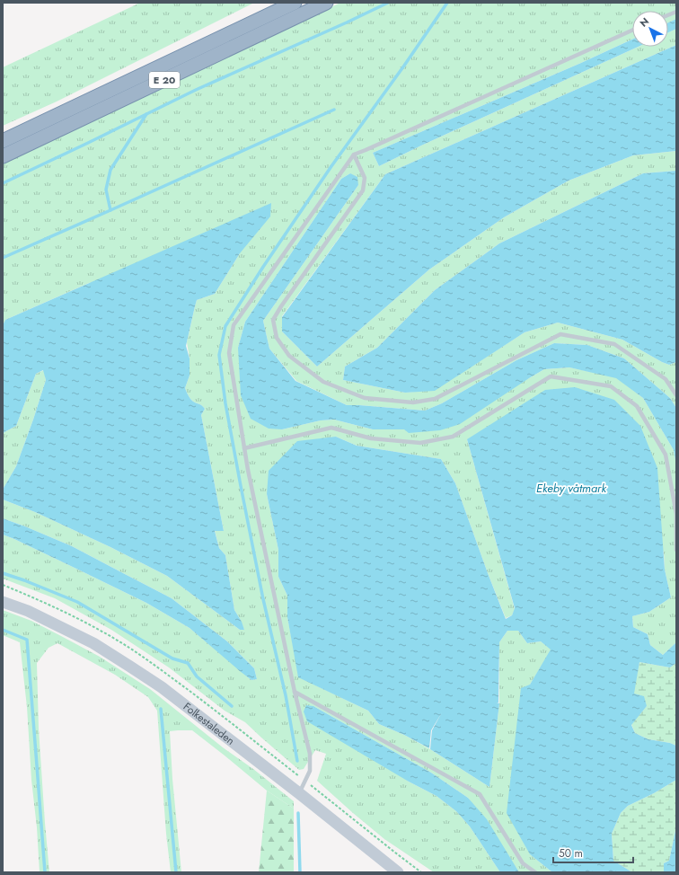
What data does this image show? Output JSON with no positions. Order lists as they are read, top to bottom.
{
  "streets": {
    "highway": ["E 20"],
    "main road": ["Folkestaleden"]
  },
  "water": ["Ekeby våtmark"],
  "scale_bar": "50 m",
  "north": "top left"
}
